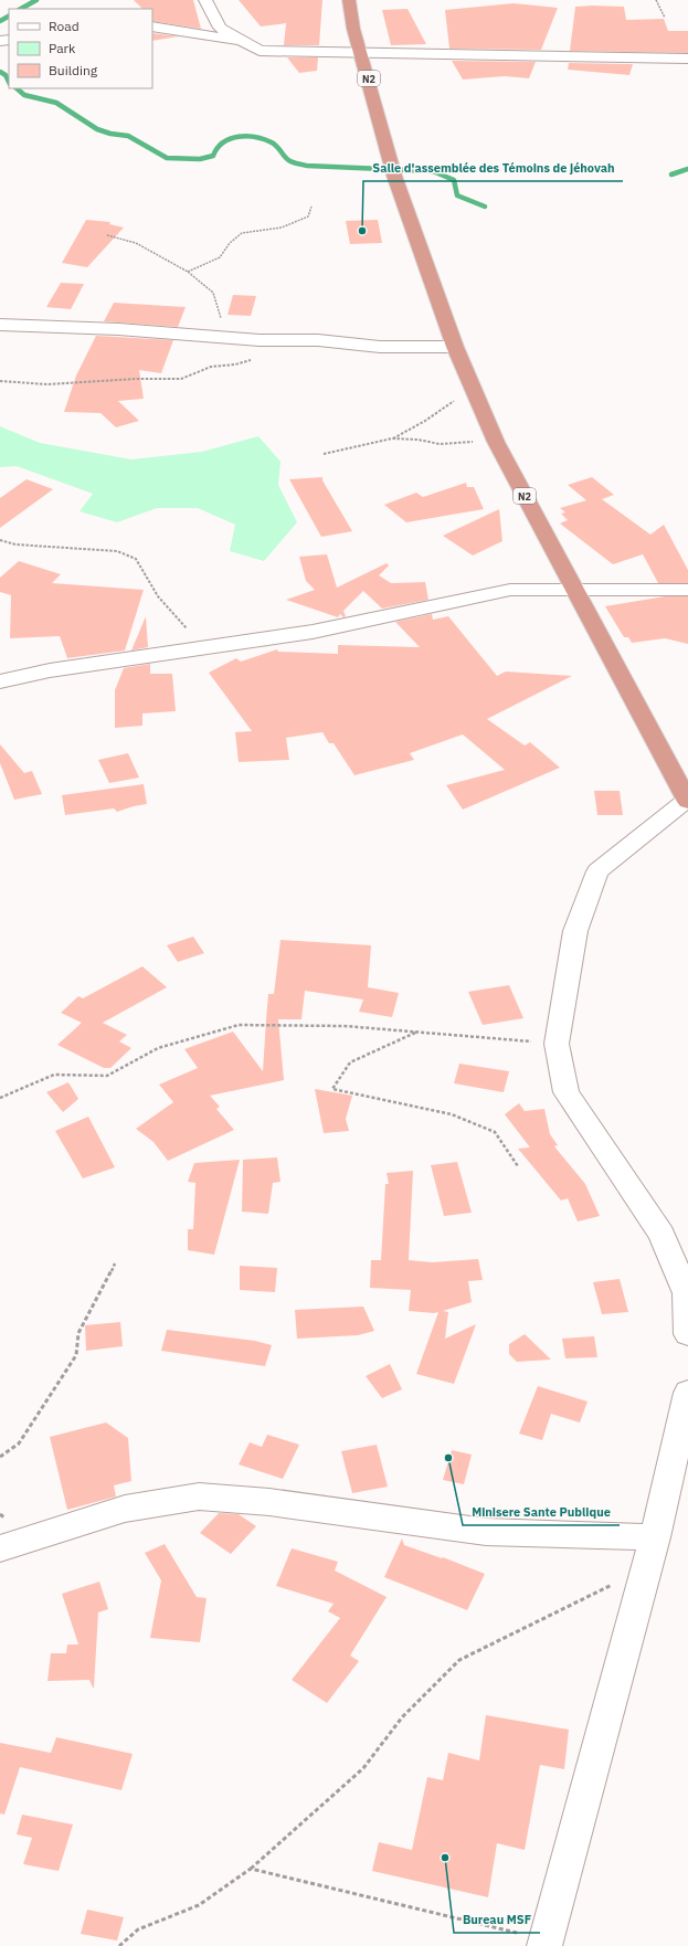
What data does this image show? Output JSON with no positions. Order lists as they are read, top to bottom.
{
  "streets": {
    "highway": ["N2"]
  },
  "places": ["Salle d'assemblée des Témoins de jéhovah", "Minisere Sante Publique", "Bureau MSF"],
  "legend": ["Road", "Park", "Building"]
}
